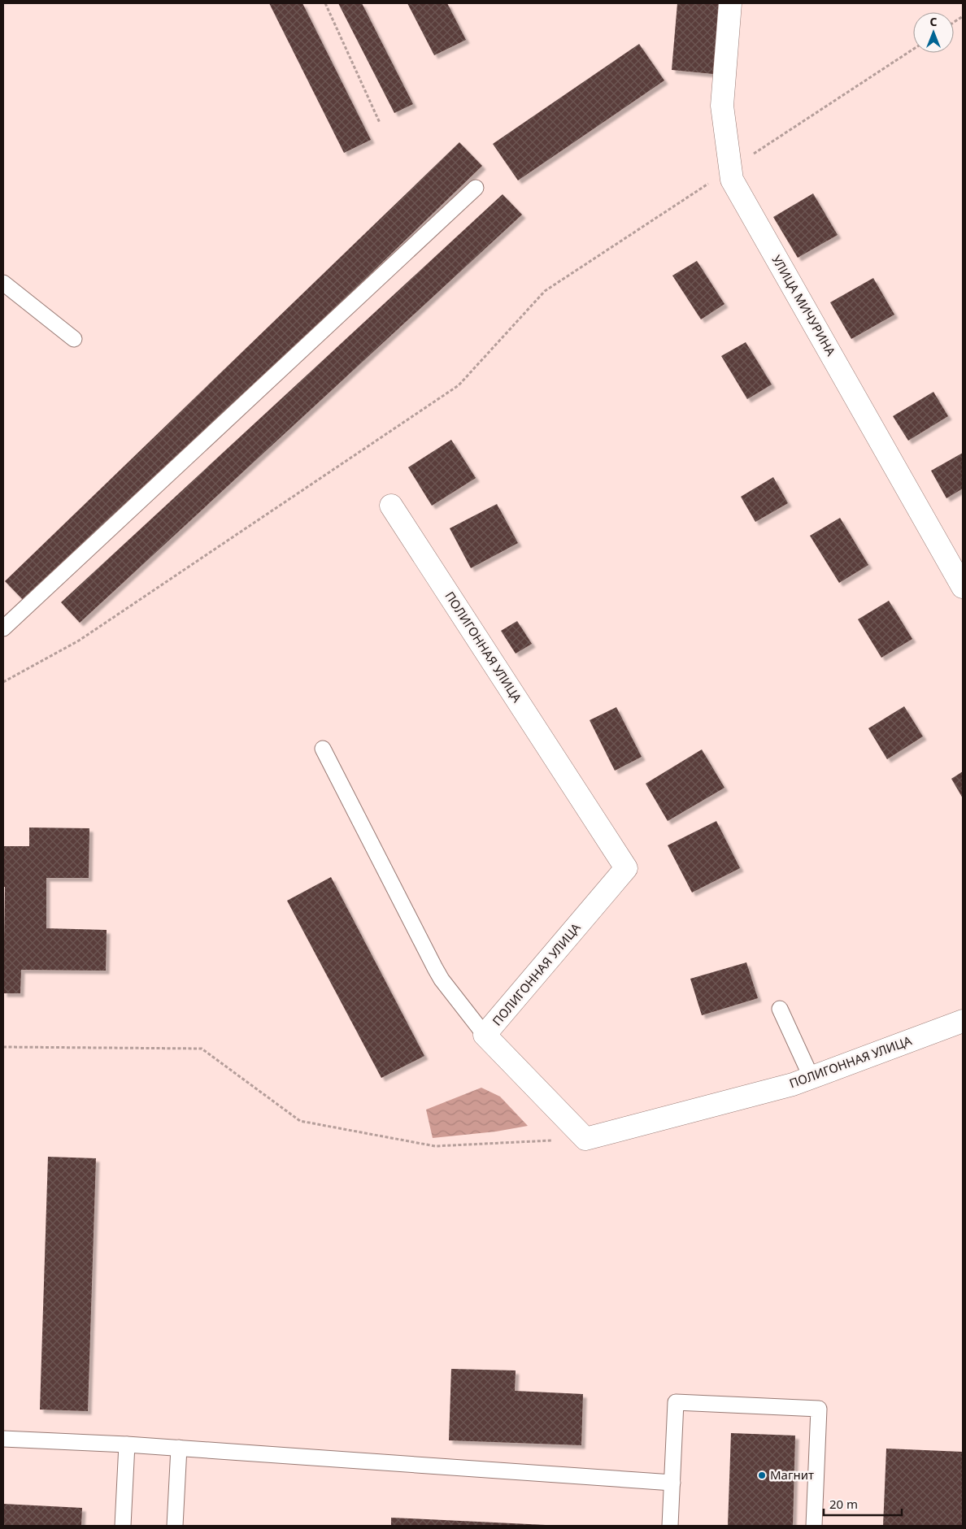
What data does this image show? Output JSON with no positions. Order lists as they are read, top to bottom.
{
  "streets": {
    "street": ["УЛИЦА МИЧУРИНА", "ПОЛИГОННАЯ УЛИЦА"]
  },
  "places": ["Магнит"],
  "scale_bar": "20 m",
  "north": "top"
}
